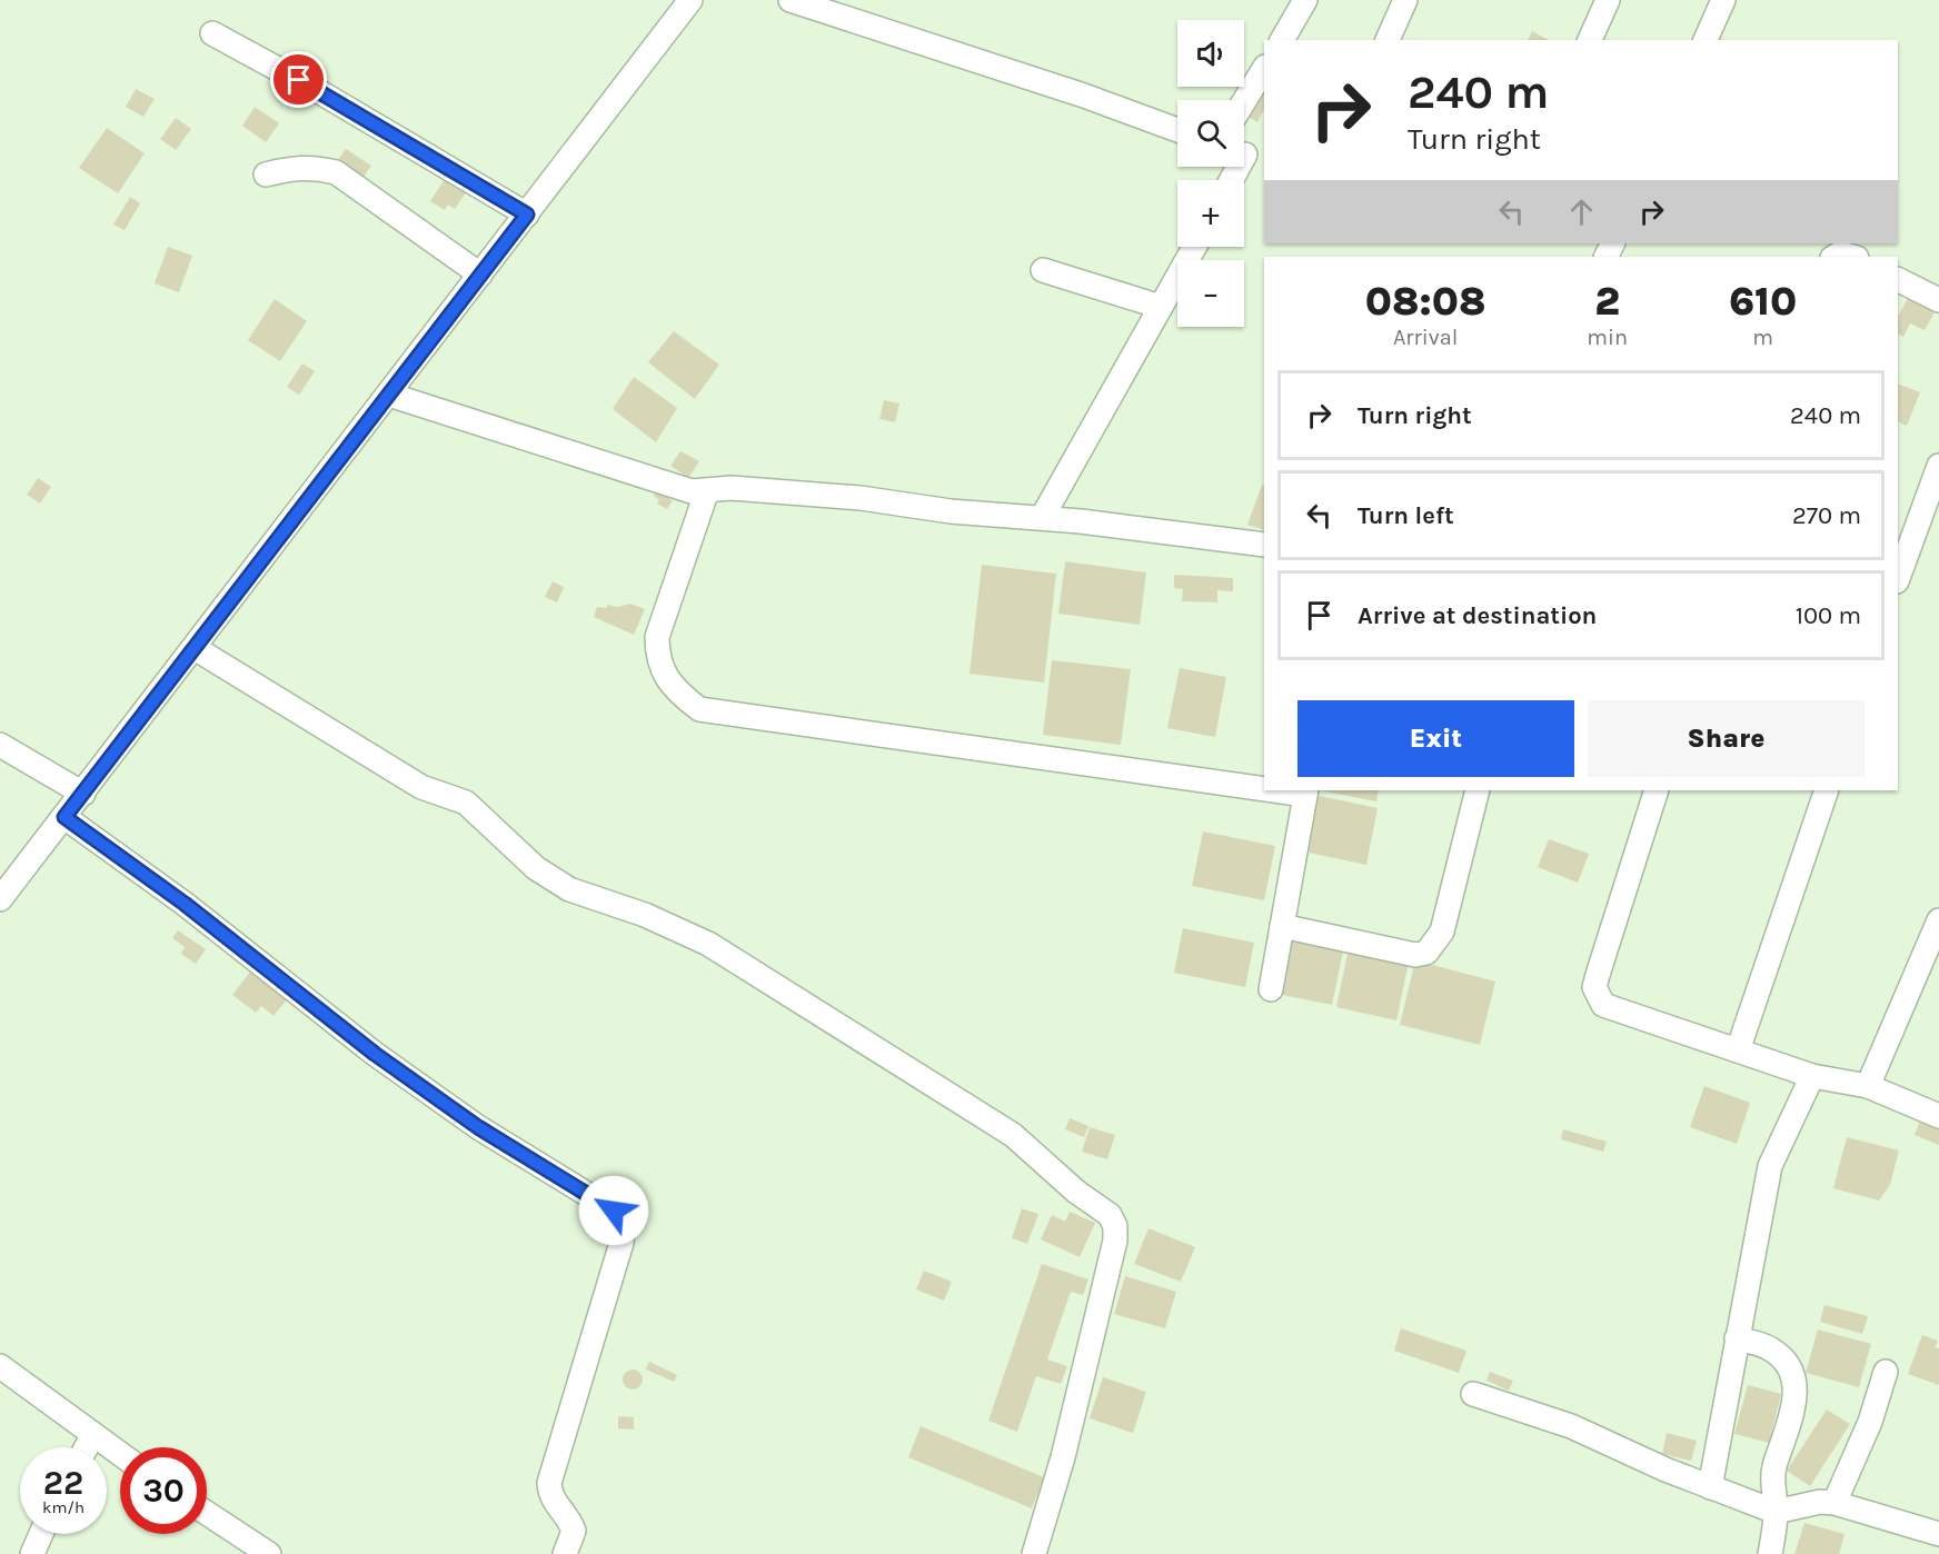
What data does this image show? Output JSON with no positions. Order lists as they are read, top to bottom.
{
  "page": {
    "map_buttons": ["+", "−"],
    "turn": ["240 m", "Turn right"],
    "eta": [
      "08:08",
      "Arrival",
      "2",
      "min",
      "610",
      "m"
    ],
    "list": [
      {
        "name": "Turn right",
        "value": "240 m"
      },
      {
        "name": "Turn left",
        "value": "270 m"
      },
      {
        "name": "Arrive at destination",
        "value": "100 m"
      }
    ],
    "buttons": ["Exit", "Share"],
    "speed": "22 km/h",
    "limit": "30"
  }
}
